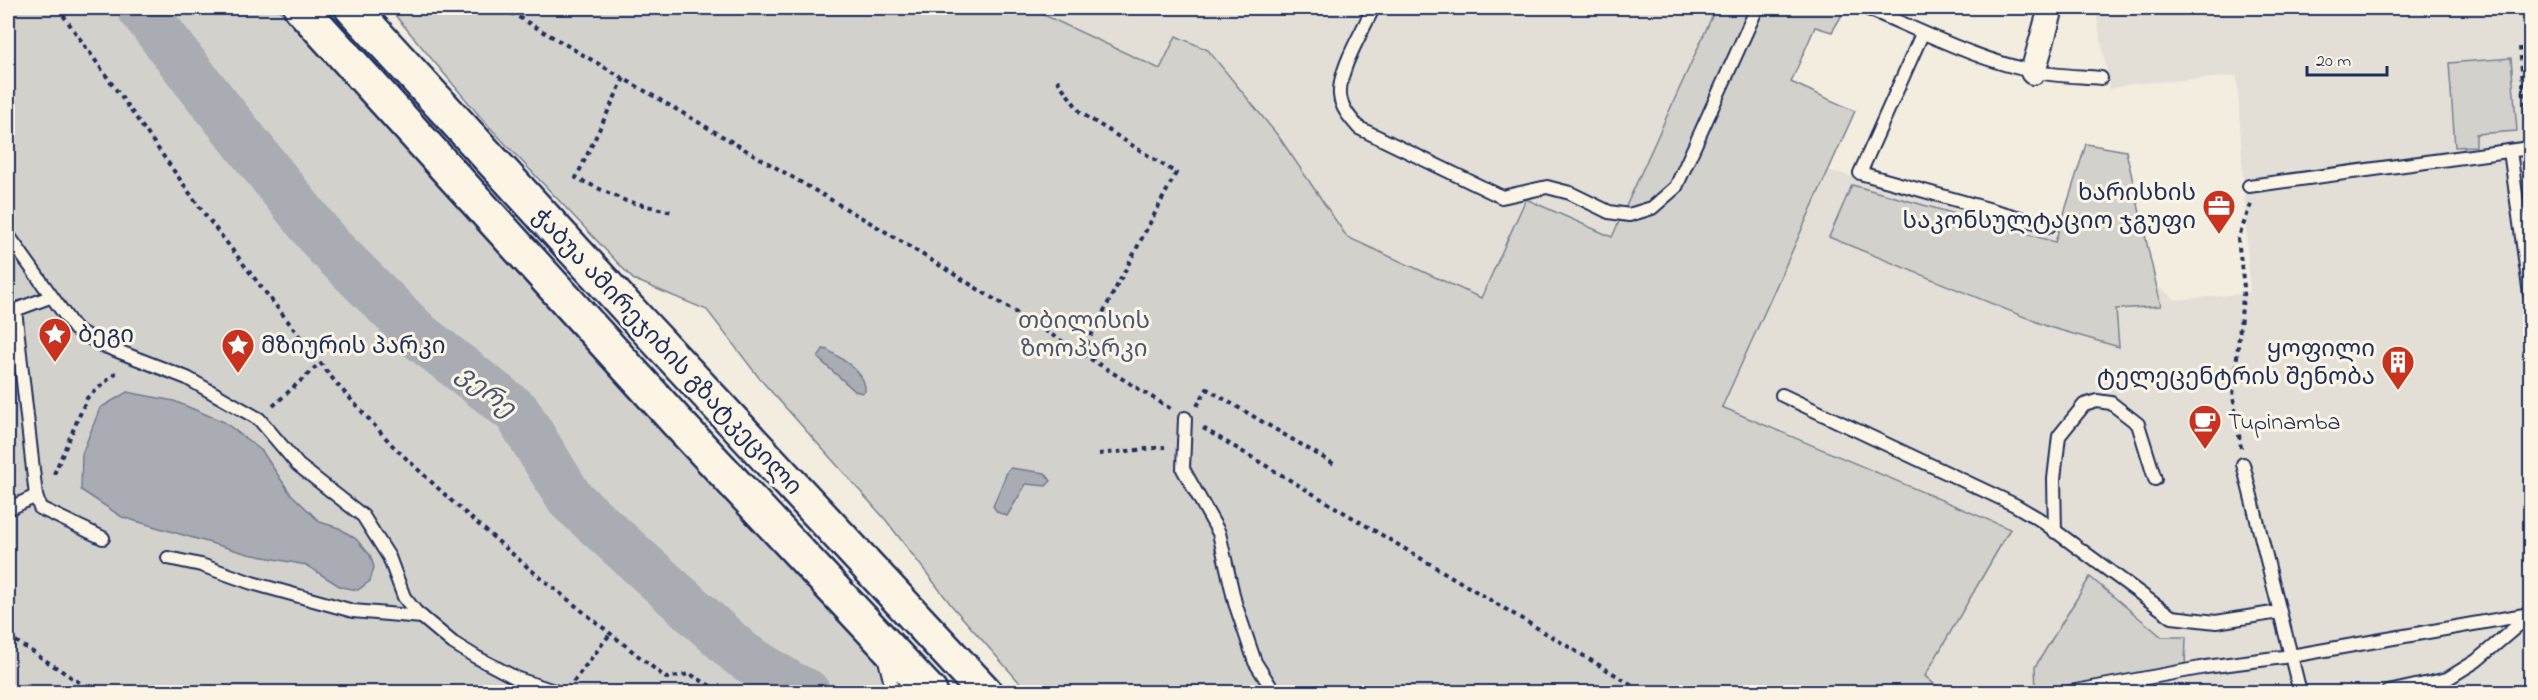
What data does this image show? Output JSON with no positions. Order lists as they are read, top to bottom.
{
  "streets": {
    "main road": ["ჭაბუა ამირეჯიბის გზატკეცილი"]
  },
  "water": ["ვერე"],
  "parks": ["თბილისის ზოოპარკი"],
  "places": {
    "office": ["ხარისხის საკონსულტაციო ჯგუფი"],
    "place": ["ბეგი", "მზიურის პარკი"],
    "building": ["ყოფილი ტელეცენტრის შენობა"],
    "cafe": ["Tupinamba"]
  },
  "scale_bar": "20 m"
}
